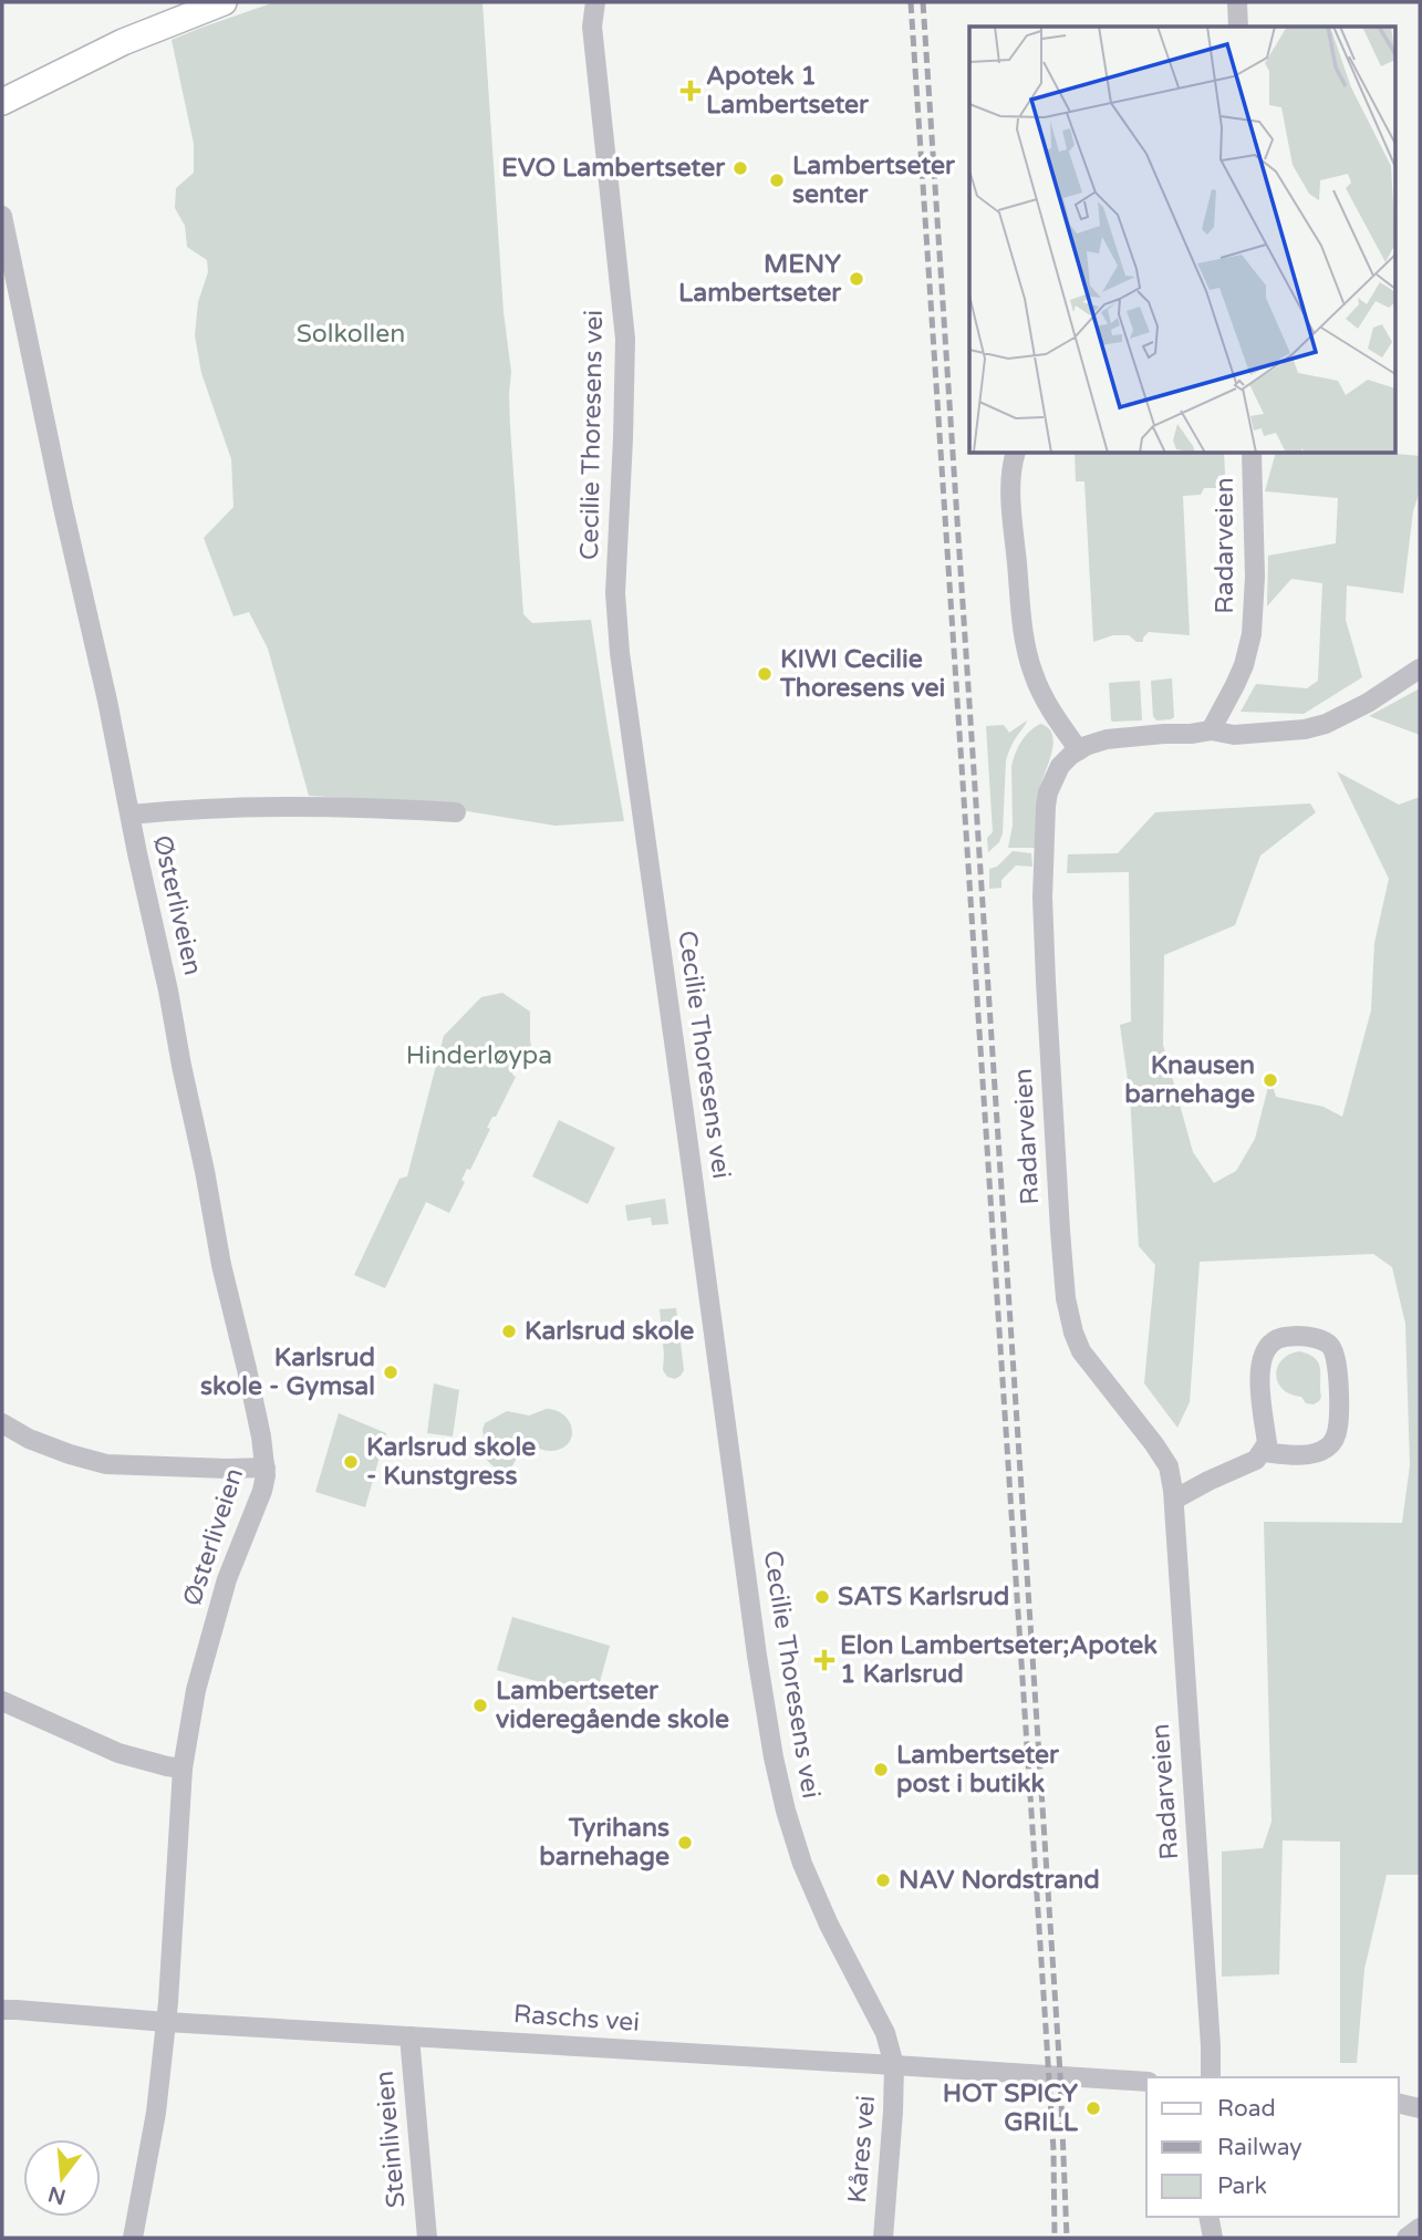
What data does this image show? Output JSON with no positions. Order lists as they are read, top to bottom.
{
  "streets": {
    "street": [
      "Cecilie Thoresens vei",
      "Radarveien",
      "Østerliveien",
      "Raschs vei",
      "Steinliveien",
      "Kåres vei"
    ]
  },
  "crossings": [
    ["Cecilie Thoresens vei", "Raschs vei"],
    ["Cecilie Thoresens vei", "Kåres vei"],
    ["Østerliveien", "Raschs vei"],
    ["Raschs vei", "Steinliveien"],
    ["Raschs vei", "Kåres vei"]
  ],
  "parks": ["Solkollen", "Hinderløypa"],
  "places": {
    "health": ["Apotek 1 Lambertseter", "Elon Lambertseter;Apotek 1 Karlsrud"],
    "other": [
      "EVO Lambertseter",
      "Lambertseter senter",
      "MENY Lambertseter",
      "KIWI Cecilie Thoresens vei",
      "Knausen barnehage",
      "Karlsrud skole",
      "Karlsrud skole - Gymsal",
      "Karlsrud skole - Kunstgress",
      "SATS Karlsrud",
      "Lambertseter videregående skole",
      "Lambertseter post i butikk",
      "Tyrihans barnehage",
      "NAV Nordstrand",
      "HOT SPICY GRILL"
    ]
  },
  "legend": ["Road", "Railway", "Park"],
  "north": "bottom"
}
